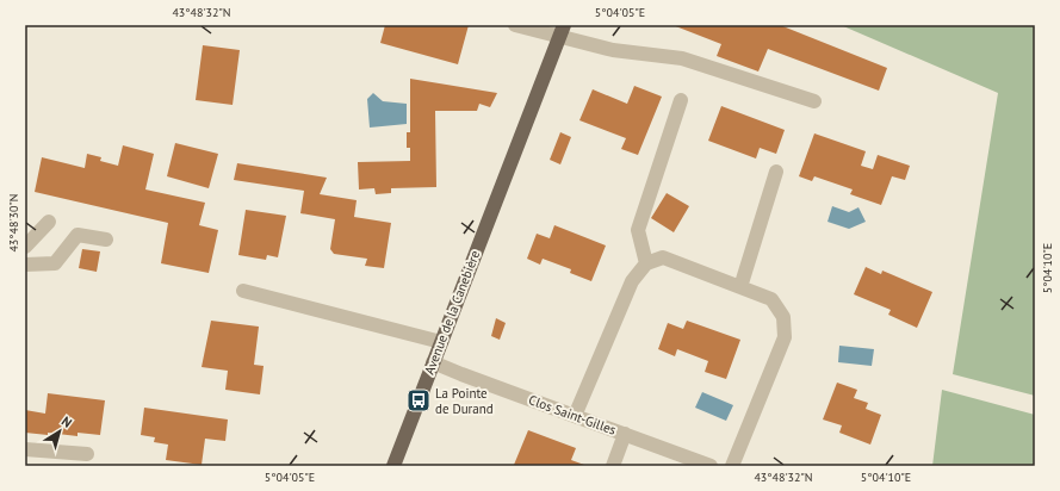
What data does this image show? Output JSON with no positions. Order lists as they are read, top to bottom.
{
  "streets": {
    "main road": ["Avenue de la Canebière"],
    "lane": ["Clos Saint-Gilles"]
  },
  "crossings": [
    ["Avenue de la Canebière", "Clos Saint-Gilles"]
  ],
  "places": {
    "bus stop": ["La Pointe de Durand"]
  },
  "north": "top right",
  "coordinates": [
    "43°48'32\"N",
    "5°04'05\"E",
    "43°48'30\"N",
    "5°04'10\"E"
  ]
}
